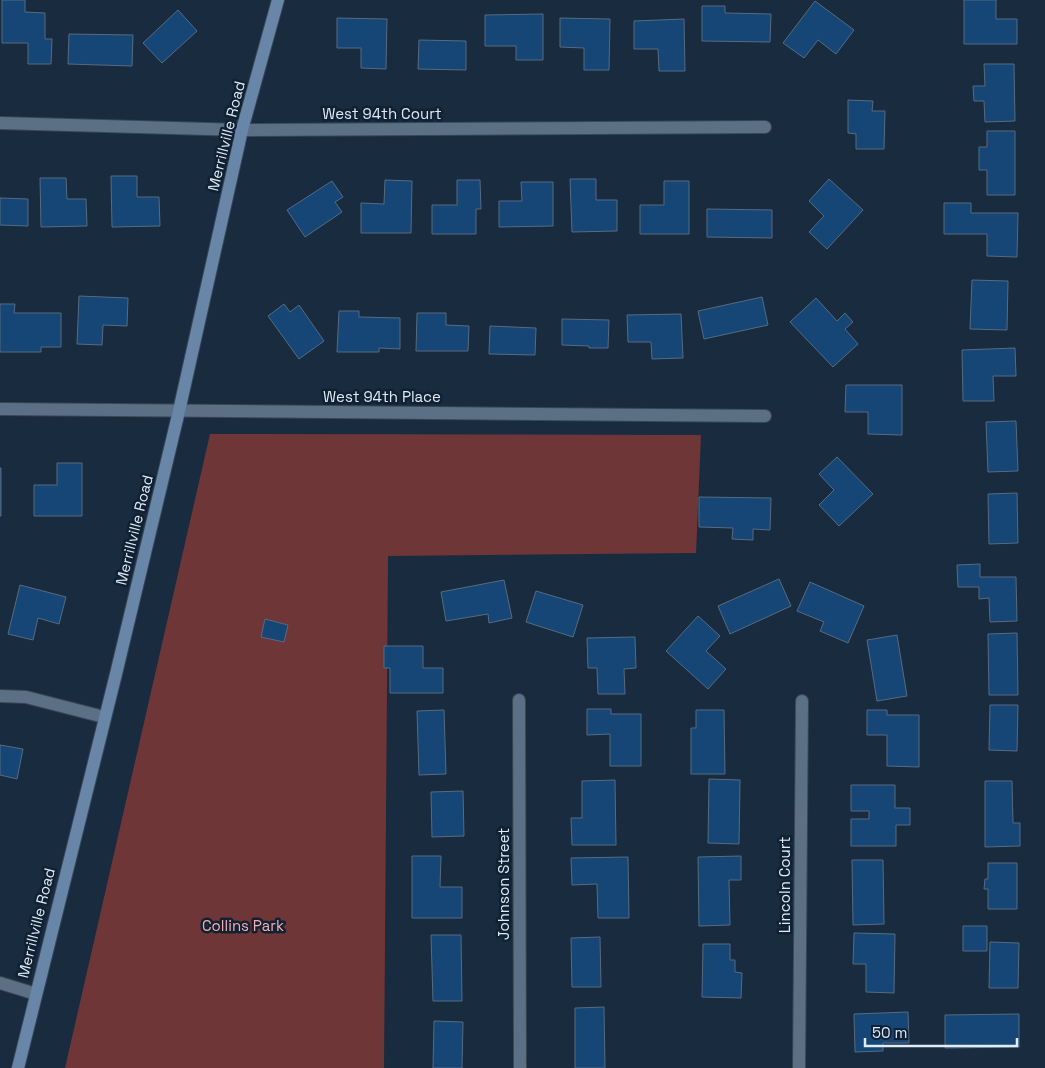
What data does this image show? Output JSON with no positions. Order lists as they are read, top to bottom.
{
  "streets": {
    "street": [
      "West 94th Court",
      "Merrillville Road",
      "West 94th Place",
      "Johnson Street",
      "Lincoln Court"
    ]
  },
  "crossings": [
    ["West 94th Court", "Merrillville Road"],
    ["Merrillville Road", "West 94th Place"]
  ],
  "parks": ["Collins Park"],
  "scale_bar": "50 m"
}
